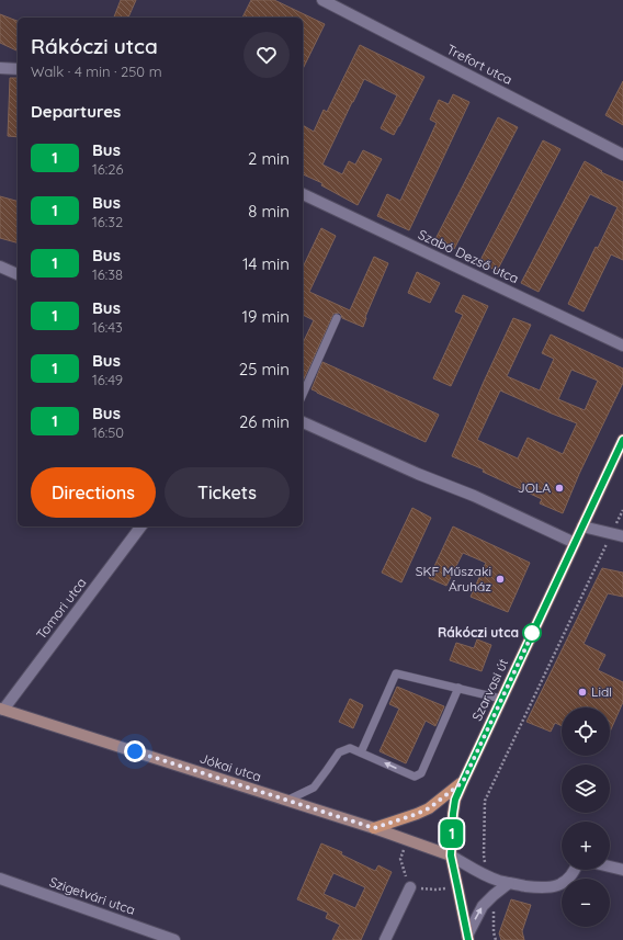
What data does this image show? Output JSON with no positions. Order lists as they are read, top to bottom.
{
  "streets": {
    "main road": ["Szarvasi út", "Jókai utca"],
    "street": [
      "Trefort utca",
      "Szabó Dezső utca",
      "Tomori utca",
      "Szigetvári utca"
    ]
  },
  "crossings": [
    ["Tomori utca", "Jókai utca"],
    ["Szarvasi út", "Jókai utca"]
  ],
  "places": [
    "JOLA",
    "SKF Műszaki Áruház",
    "Rákóczi utca",
    "Lidl"
  ],
  "lines": ["bus line 1"],
  "page": {
    "on_map": "1",
    "heading": [
      ["Rákóczi utca", "Walk · 4 min · 250 m"],
      "Departures"
    ],
    "list": [
      {
        "mark": "1",
        "name": "Bus",
        "note": "16:26",
        "value": "2 min"
      },
      {
        "mark": "1",
        "name": "Bus",
        "note": "16:32",
        "value": "8 min"
      },
      {
        "mark": "1",
        "name": "Bus",
        "note": "16:38",
        "value": "14 min"
      },
      {
        "mark": "1",
        "name": "Bus",
        "note": "16:43",
        "value": "19 min"
      },
      {
        "mark": "1",
        "name": "Bus",
        "note": "16:49",
        "value": "25 min"
      },
      {
        "mark": "1",
        "name": "Bus",
        "note": "16:50",
        "value": "26 min"
      }
    ],
    "buttons": ["Directions", "Tickets"],
    "map_buttons": ["+", "−"]
  }
}
